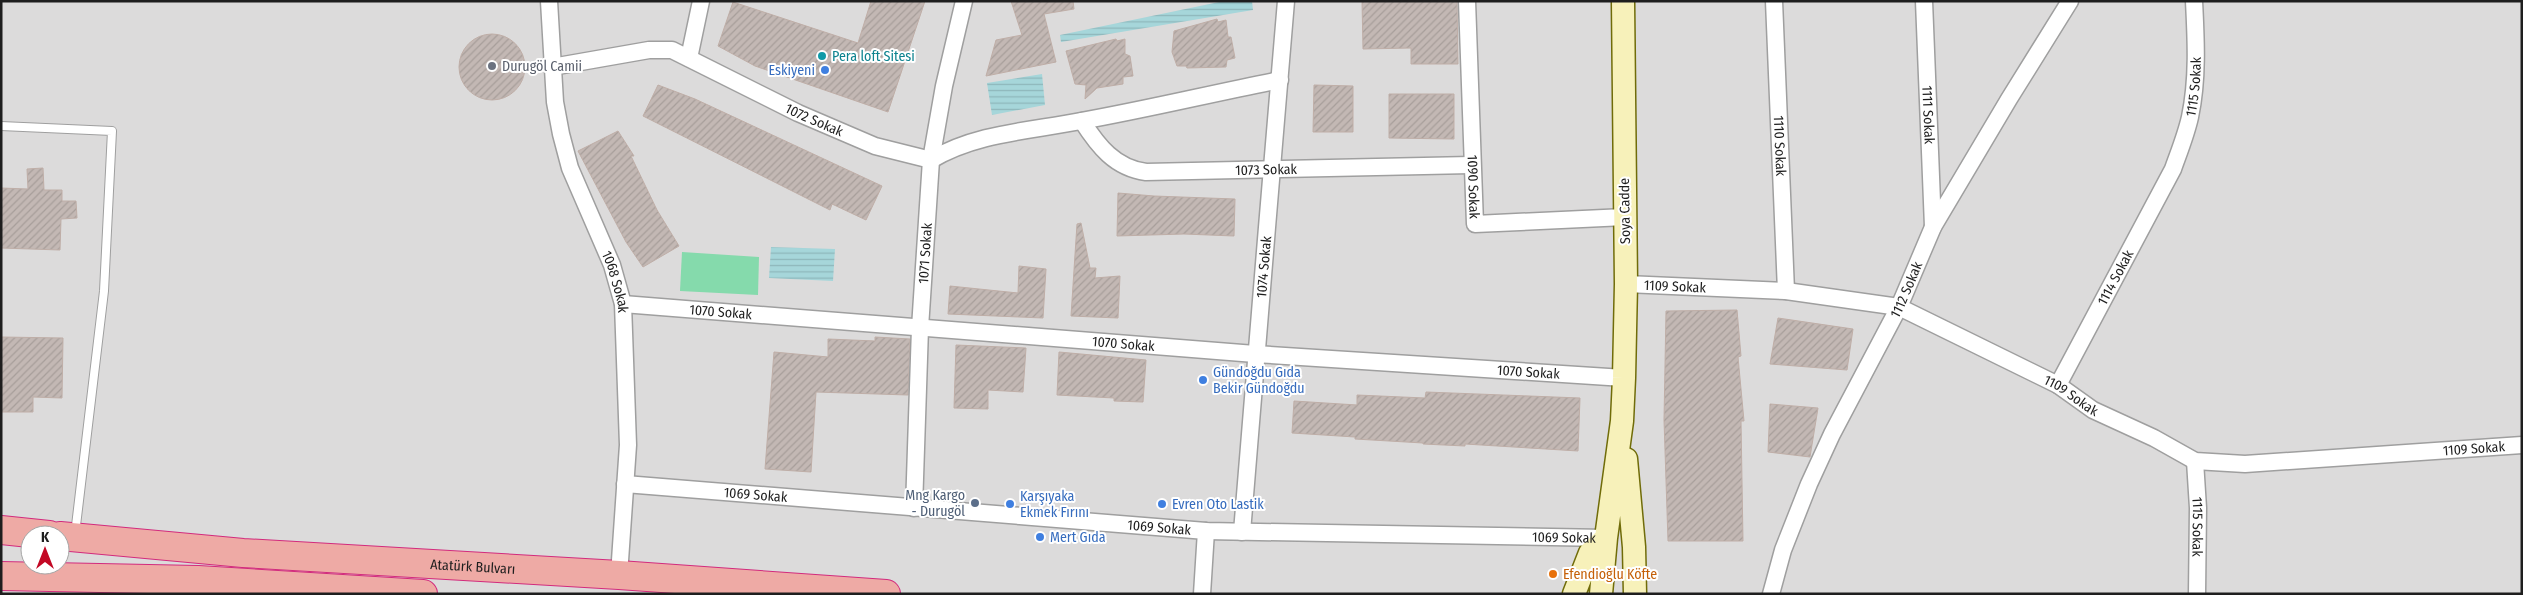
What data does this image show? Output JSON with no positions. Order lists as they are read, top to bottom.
{
  "streets": {
    "highway": ["Atatürk Bulvarı"],
    "main road": ["Soya Cadde"],
    "street": [
      "1115 Sokak",
      "1111 Sokak",
      "1072 Sokak",
      "1110 Sokak",
      "1073 Sokak",
      "1090 Sokak",
      "1071 Sokak",
      "1074 Sokak",
      "1114 Sokak",
      "1068 Sokak",
      "1109 Sokak",
      "1112 Sokak",
      "1070 Sokak",
      "1069 Sokak"
    ]
  },
  "crossings": [
    ["1115 Sokak", "1114 Sokak"],
    ["1115 Sokak", "1109 Sokak"],
    ["1111 Sokak", "1112 Sokak"],
    ["1072 Sokak", "1071 Sokak"],
    ["1072 Sokak", "1068 Sokak"],
    ["1110 Sokak", "1109 Sokak"],
    ["1073 Sokak", "1090 Sokak"],
    ["1073 Sokak", "1074 Sokak"],
    ["1090 Sokak", "Soya Cadde"],
    ["Soya Cadde", "1109 Sokak"],
    ["Soya Cadde", "1070 Sokak"],
    ["Soya Cadde", "1069 Sokak"],
    ["1071 Sokak", "1070 Sokak"],
    ["1071 Sokak", "1069 Sokak"],
    ["1074 Sokak", "1070 Sokak"],
    ["1074 Sokak", "1069 Sokak"],
    ["1114 Sokak", "1109 Sokak"],
    ["1068 Sokak", "1070 Sokak"],
    ["1068 Sokak", "1069 Sokak"],
    ["1068 Sokak", "Atatürk Bulvarı"],
    ["1109 Sokak", "1112 Sokak"]
  ],
  "places": [
    "Pera loft Sitesi",
    "Durugöl Camii",
    "Eskiyeni",
    "Gündoğdu Gıda Bekir Gündoğdu",
    "Mng Kargo - Durugöl",
    "Karşıyaka Ekmek Fırını",
    "Evren Oto Lastik",
    "Mert Gıda",
    "Efendioğlu Köfte"
  ],
  "north": "top"
}
